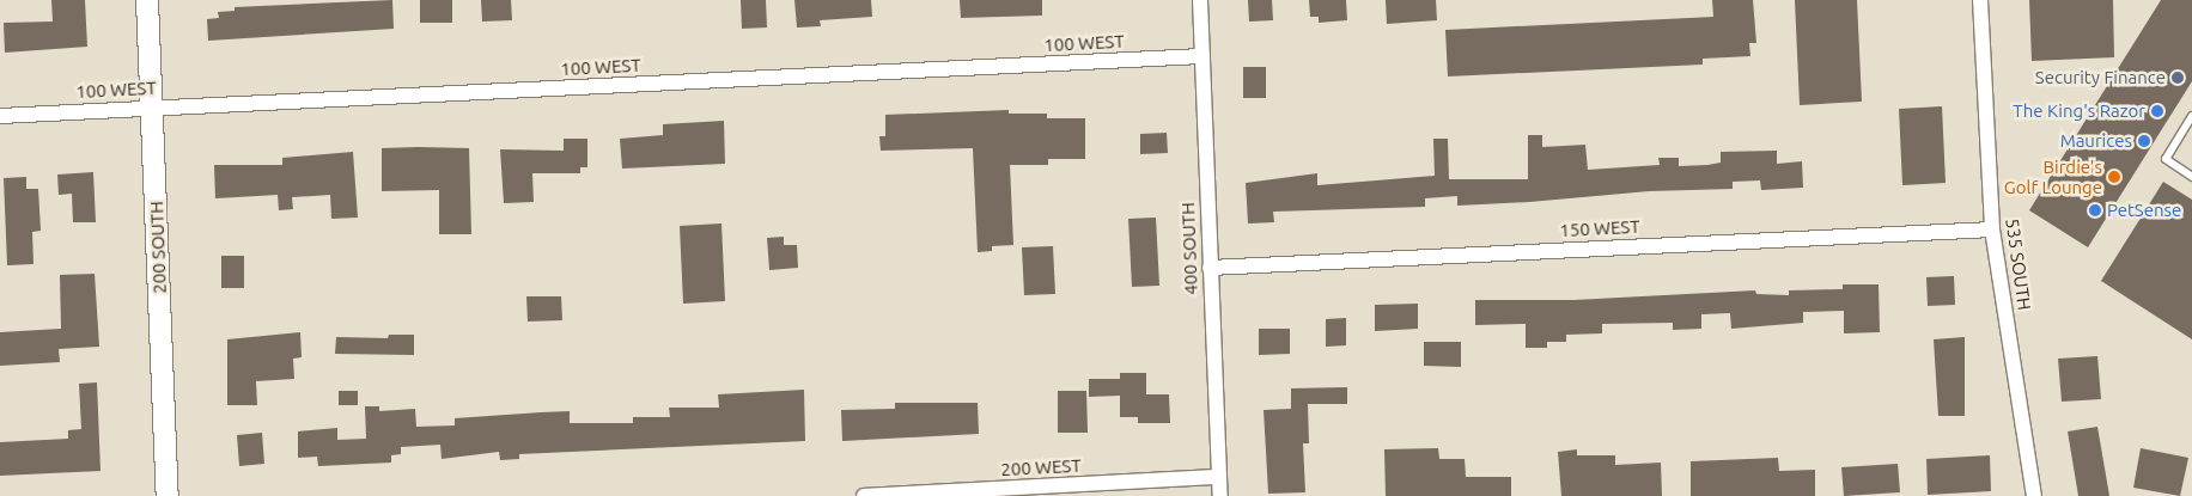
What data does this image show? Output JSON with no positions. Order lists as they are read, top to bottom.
{
  "streets": {
    "street": [
      "100 WEST",
      "150 WEST",
      "200 SOUTH",
      "400 SOUTH",
      "535 SOUTH",
      "200 WEST"
    ]
  },
  "crossings": [
    ["100 WEST", "200 SOUTH"],
    ["100 WEST", "400 SOUTH"],
    ["150 WEST", "400 SOUTH"],
    ["150 WEST", "535 SOUTH"],
    ["400 SOUTH", "200 WEST"]
  ],
  "places": [
    "Security Finance",
    "The King's Razor",
    "Maurices",
    "Birdie's Golf Lounge",
    "PetSense"
  ]
}
